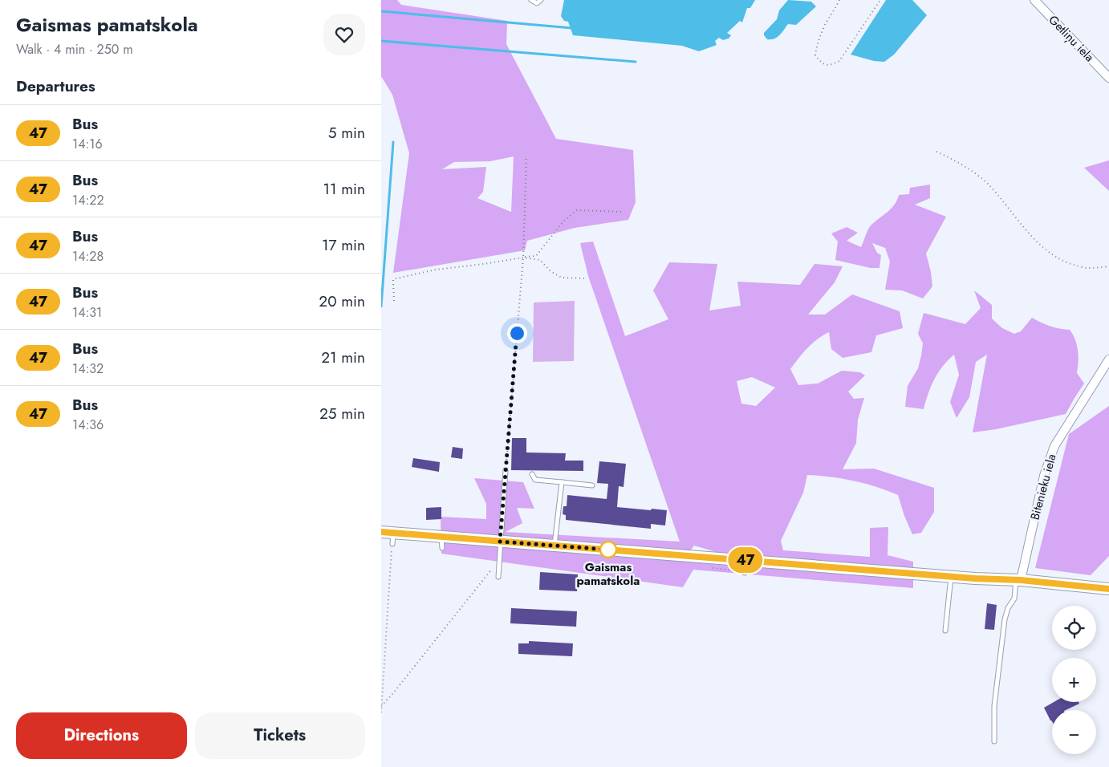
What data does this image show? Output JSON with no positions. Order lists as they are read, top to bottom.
{
  "streets": {
    "street": ["Getliņu iela", "Bitenieku iela"]
  },
  "places": ["Gaismas pamatskola"],
  "lines": ["bus line 47"],
  "page": {
    "heading": [
      ["Gaismas pamatskola", "Walk · 4 min · 250 m"],
      "Departures"
    ],
    "on_map": "47",
    "list": [
      {
        "mark": "47",
        "name": "Bus",
        "note": "14:16",
        "value": "5 min"
      },
      {
        "mark": "47",
        "name": "Bus",
        "note": "14:22",
        "value": "11 min"
      },
      {
        "mark": "47",
        "name": "Bus",
        "note": "14:28",
        "value": "17 min"
      },
      {
        "mark": "47",
        "name": "Bus",
        "note": "14:31",
        "value": "20 min"
      },
      {
        "mark": "47",
        "name": "Bus",
        "note": "14:32",
        "value": "21 min"
      },
      {
        "mark": "47",
        "name": "Bus",
        "note": "14:36",
        "value": "25 min"
      }
    ],
    "map_buttons": ["+", "−"],
    "buttons": ["Directions", "Tickets"]
  }
}
